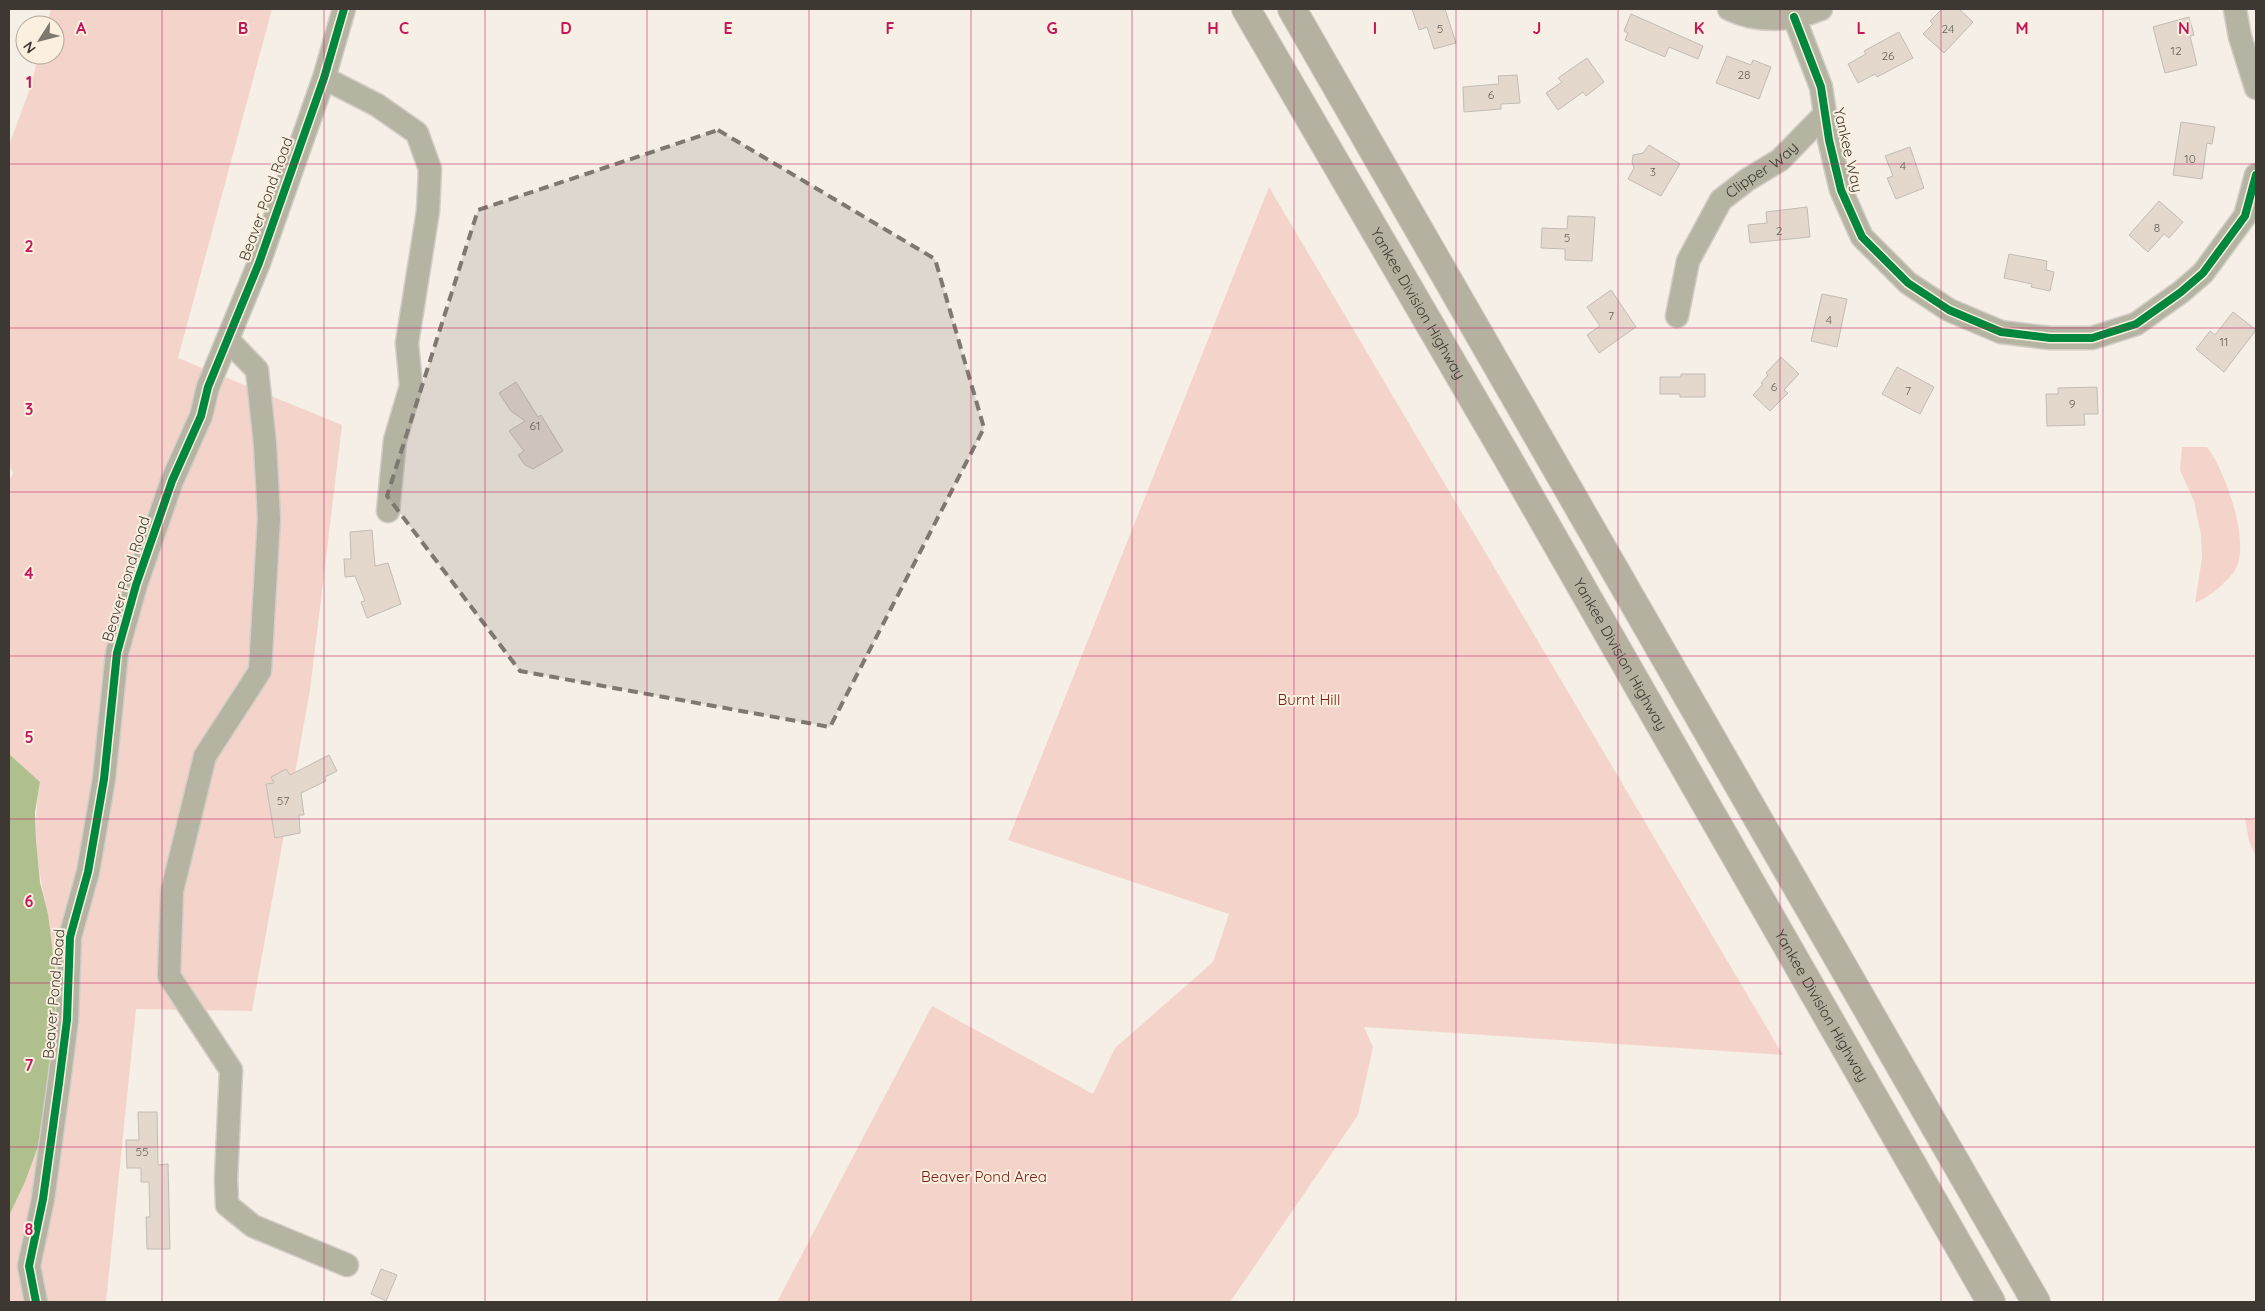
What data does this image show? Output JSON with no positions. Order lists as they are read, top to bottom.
{
  "streets": {
    "highway": ["Yankee Division Highway"],
    "street": ["Yankee Way", "Clipper Way", "Beaver Pond Road"]
  },
  "crossings": [
    ["Yankee Way", "Clipper Way"]
  ],
  "parks": ["Burnt Hill", "Beaver Pond Area"],
  "house_numbers": [
    "5",
    "24",
    "12",
    "26",
    "28",
    "6",
    "10",
    "4",
    "3",
    "8",
    "2",
    "5",
    "7",
    "4",
    "11",
    "6",
    "7",
    "9",
    "61",
    "57",
    "55"
  ],
  "north": "bottom left",
  "grid": {
    "columns": [
      "A",
      "B",
      "C",
      "D",
      "E",
      "F",
      "G",
      "H",
      "I",
      "J",
      "K",
      "L",
      "M",
      "N"
    ],
    "rows": [
      "1",
      "2",
      "3",
      "4",
      "5",
      "6",
      "7",
      "8"
    ]
  }
}
